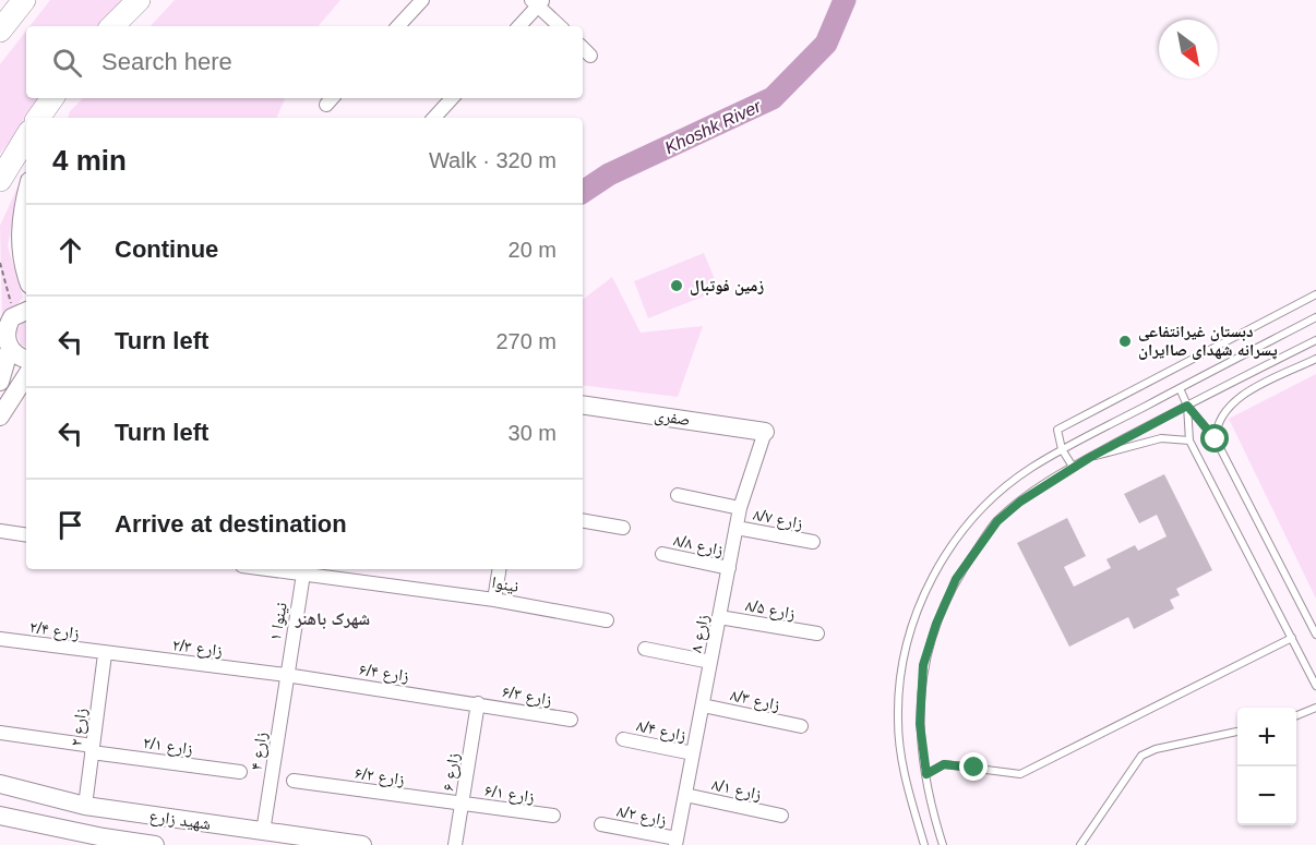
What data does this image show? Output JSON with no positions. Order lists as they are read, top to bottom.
{
  "streets": {
    "street": [
      "صفری",
      "۸/۷ زارع",
      "۸/۸ زارع",
      "نینوا",
      "۸/۵ زارع",
      "۱ نینوا",
      "۲/۴ زارع",
      "۸ زارع",
      "۲/۳ زارع",
      "۶/۴ زارع",
      "۶/۳ زارع",
      "۸/۳ زارع",
      "۲ زارع",
      "۸/۴ زارع",
      "۲/۱ زارع",
      "۴ زارع",
      "۶ زارع",
      "۶/۲ زارع",
      "۸/۱ زارع",
      "۶/۱ زارع",
      "۸/۲ زارع",
      "شهید زارع"
    ]
  },
  "crossings": [
    ["صفری", "۸ زارع"],
    ["۸/۷ زارع", "۸ زارع"],
    ["۸/۸ زارع", "۸ زارع"],
    ["نینوا", "۱ نینوا"],
    ["۸/۵ زارع", "۸ زارع"],
    ["۱ نینوا", "۲/۳ زارع"],
    ["۱ نینوا", "۶/۴ زارع"],
    ["۱ نینوا", "۴ زارع"],
    ["۲/۴ زارع", "۲/۳ زارع"],
    ["۲/۴ زارع", "۲ زارع"],
    ["۸ زارع", "۸/۳ زارع"],
    ["۸ زارع", "۸/۴ زارع"],
    ["۸ زارع", "۸/۱ زارع"],
    ["۸ زارع", "۸/۲ زارع"],
    ["۲/۳ زارع", "۶/۴ زارع"],
    ["۲/۳ زارع", "۲ زارع"],
    ["۲/۳ زارع", "۴ زارع"],
    ["۶/۴ زارع", "۶/۳ زارع"],
    ["۶/۴ زارع", "۴ زارع"],
    ["۶/۴ زارع", "۶ زارع"],
    ["۶/۳ زارع", "۶ زارع"],
    ["۲ زارع", "۲/۱ زارع"],
    ["۲ زارع", "شهید زارع"],
    ["۴ زارع", "شهید زارع"],
    ["۶ زارع", "۶/۲ زارع"],
    ["۶ زارع", "۶/۱ زارع"],
    ["۶/۲ زارع", "۶/۱ زارع"]
  ],
  "districts": ["شهرک باهنر"],
  "water": ["Khoshk River"],
  "places": ["زمین فوتبال", "دبستان غیرانتفاعی پسرانه شهدای صاایران"],
  "north": "bottom right",
  "page": {
    "search": "Search here",
    "heading": ["4 min", "Walk · 320 m"],
    "list": [
      ["Continue", "20 m"],
      ["Turn left", "270 m"],
      ["Turn left", "30 m"],
      "Arrive at destination"
    ],
    "map_buttons": ["+", "−"]
  }
}
